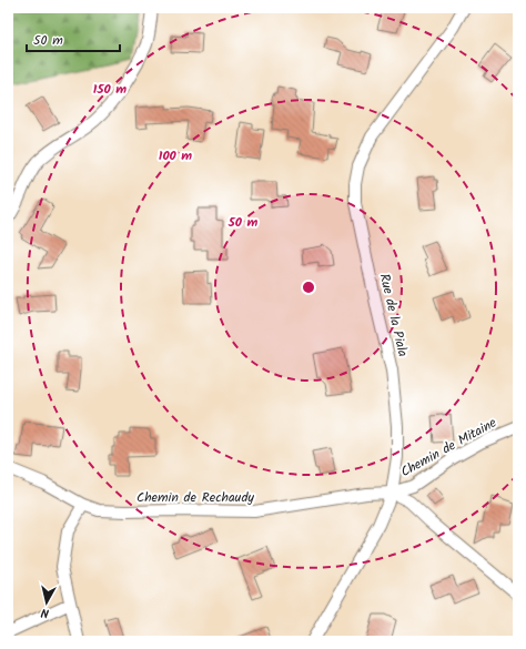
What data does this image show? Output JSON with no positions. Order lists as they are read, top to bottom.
{
  "streets": {
    "street": ["Rue de la Piala", "Chemin de Mitaine", "Chemin de Rechaudy"]
  },
  "crossings": [
    ["Rue de la Piala", "Chemin de Mitaine"],
    ["Rue de la Piala", "Chemin de Rechaudy"],
    ["Chemin de Mitaine", "Chemin de Rechaudy"]
  ],
  "scale_bar": "50 m",
  "north": "bottom",
  "rings": ["150 m", "100 m", "50 m"]
}
